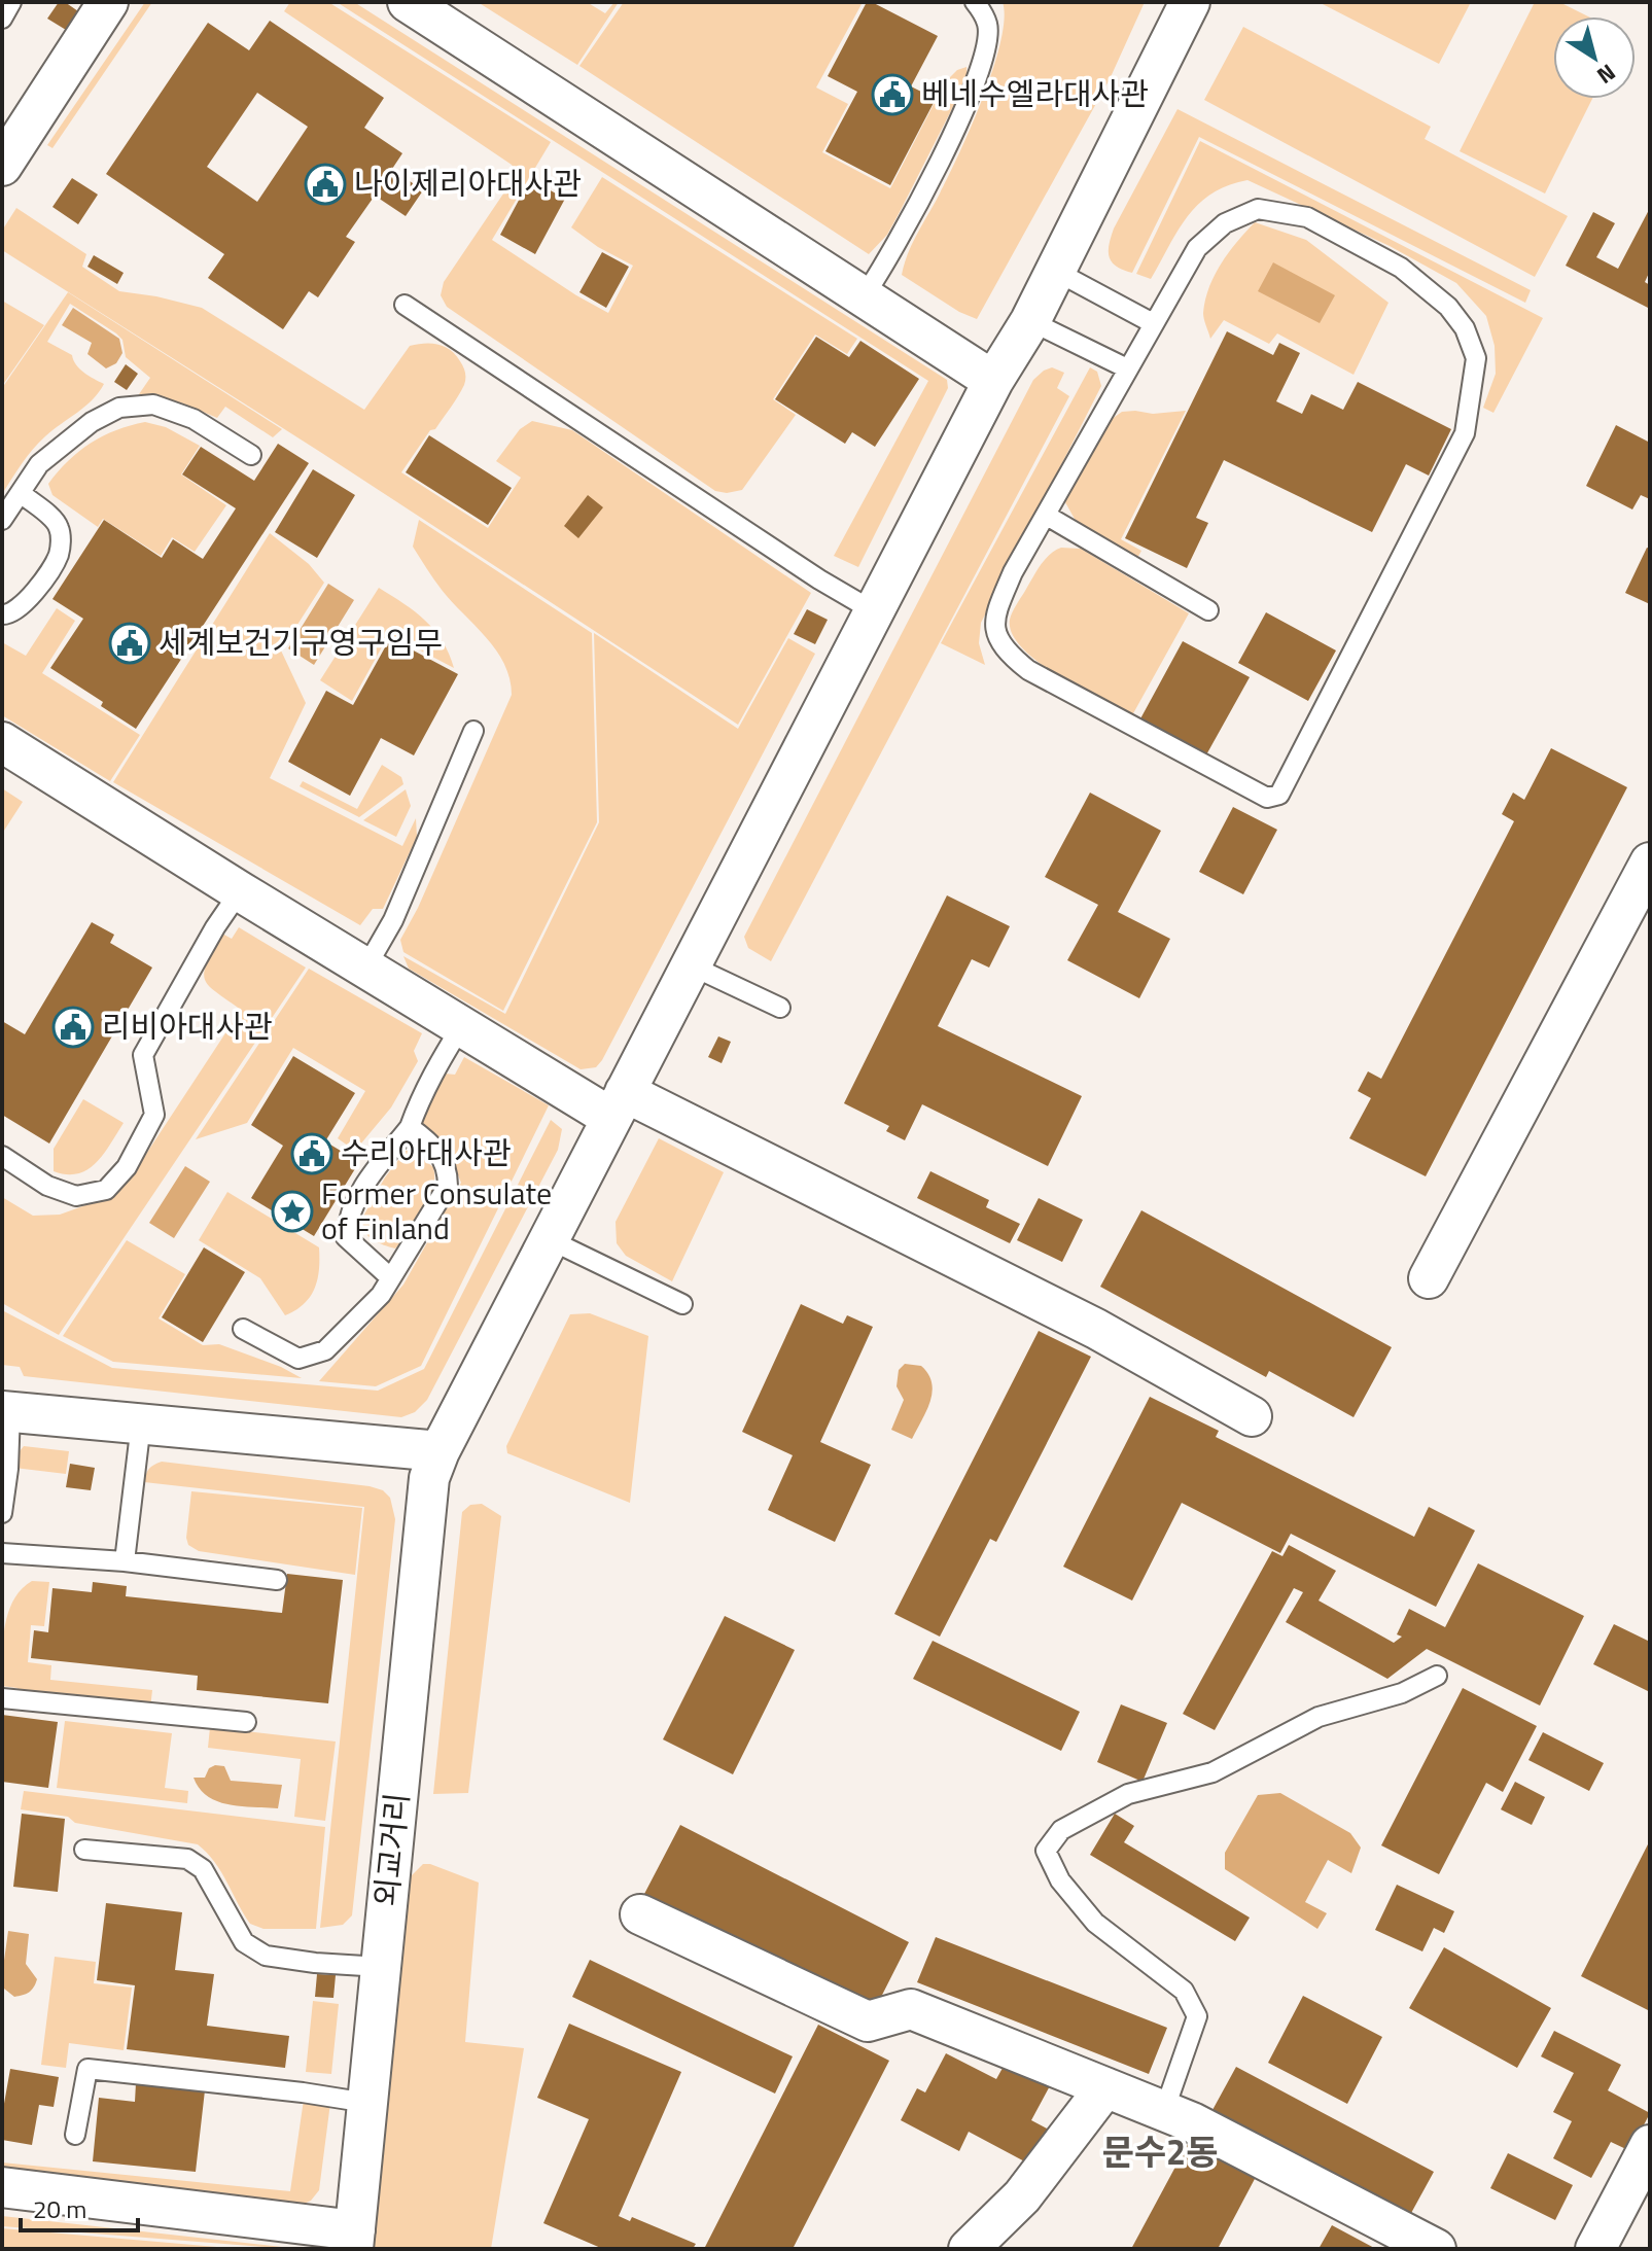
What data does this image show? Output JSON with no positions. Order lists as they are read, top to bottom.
{
  "streets": {
    "street": ["외교거리"]
  },
  "districts": ["문수2동"],
  "places": {
    "public building": [
      "베네수엘라대사관",
      "나이제리아대사관",
      "세계보건기구영구임무",
      "리비아대사관",
      "수리아대사관"
    ],
    "place": ["Former Consulate of Finland"]
  },
  "scale_bar": "20 m",
  "north": "bottom right"
}
